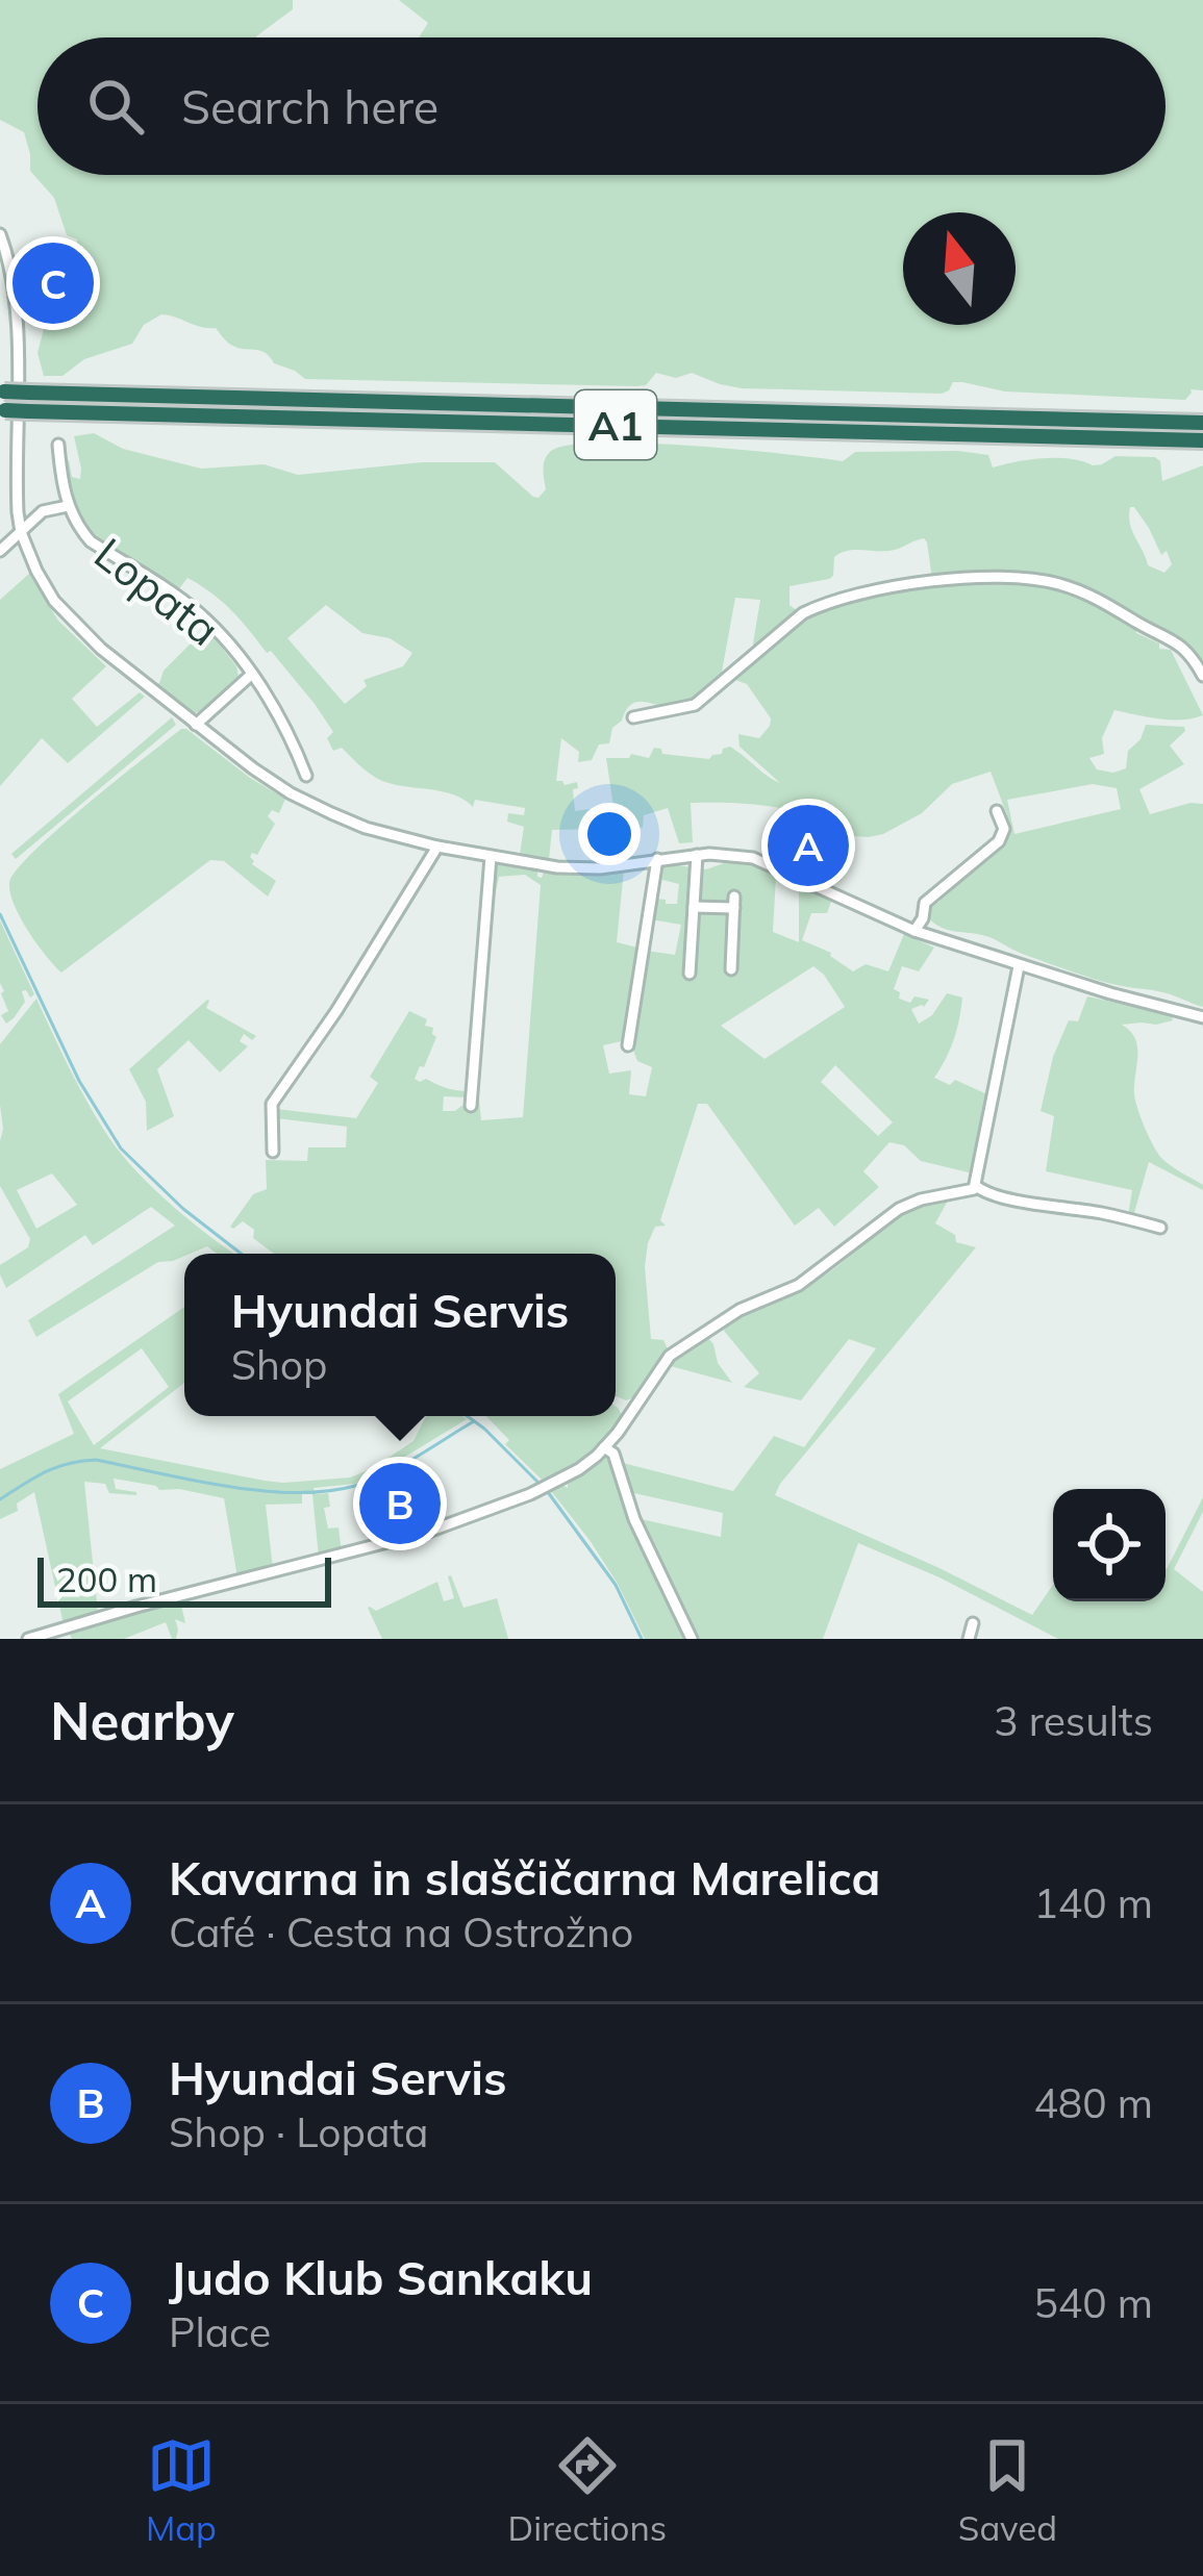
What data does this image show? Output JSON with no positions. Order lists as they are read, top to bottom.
{
  "streets": {
    "highway": ["A1"],
    "street": ["Lopata"]
  },
  "scale_bar": "200 m",
  "north": "top",
  "page": {
    "search": "Search here",
    "pins": ["C", "A", "B"],
    "popup": ["Hyundai Servis", "Shop"],
    "scale": "200 m",
    "heading": ["Nearby", "3 results"],
    "list": [
      {
        "mark": "A",
        "name": "Kavarna in slaščičarna Marelica",
        "note": "Café · Cesta na Ostrožno",
        "value": "140 m"
      },
      {
        "mark": "B",
        "name": "Hyundai Servis",
        "note": "Shop · Lopata",
        "value": "480 m"
      },
      {
        "mark": "C",
        "name": "Judo Klub Sankaku",
        "note": "Place",
        "value": "540 m"
      }
    ],
    "nav": ["Map", "Directions", "Saved"]
  }
}
